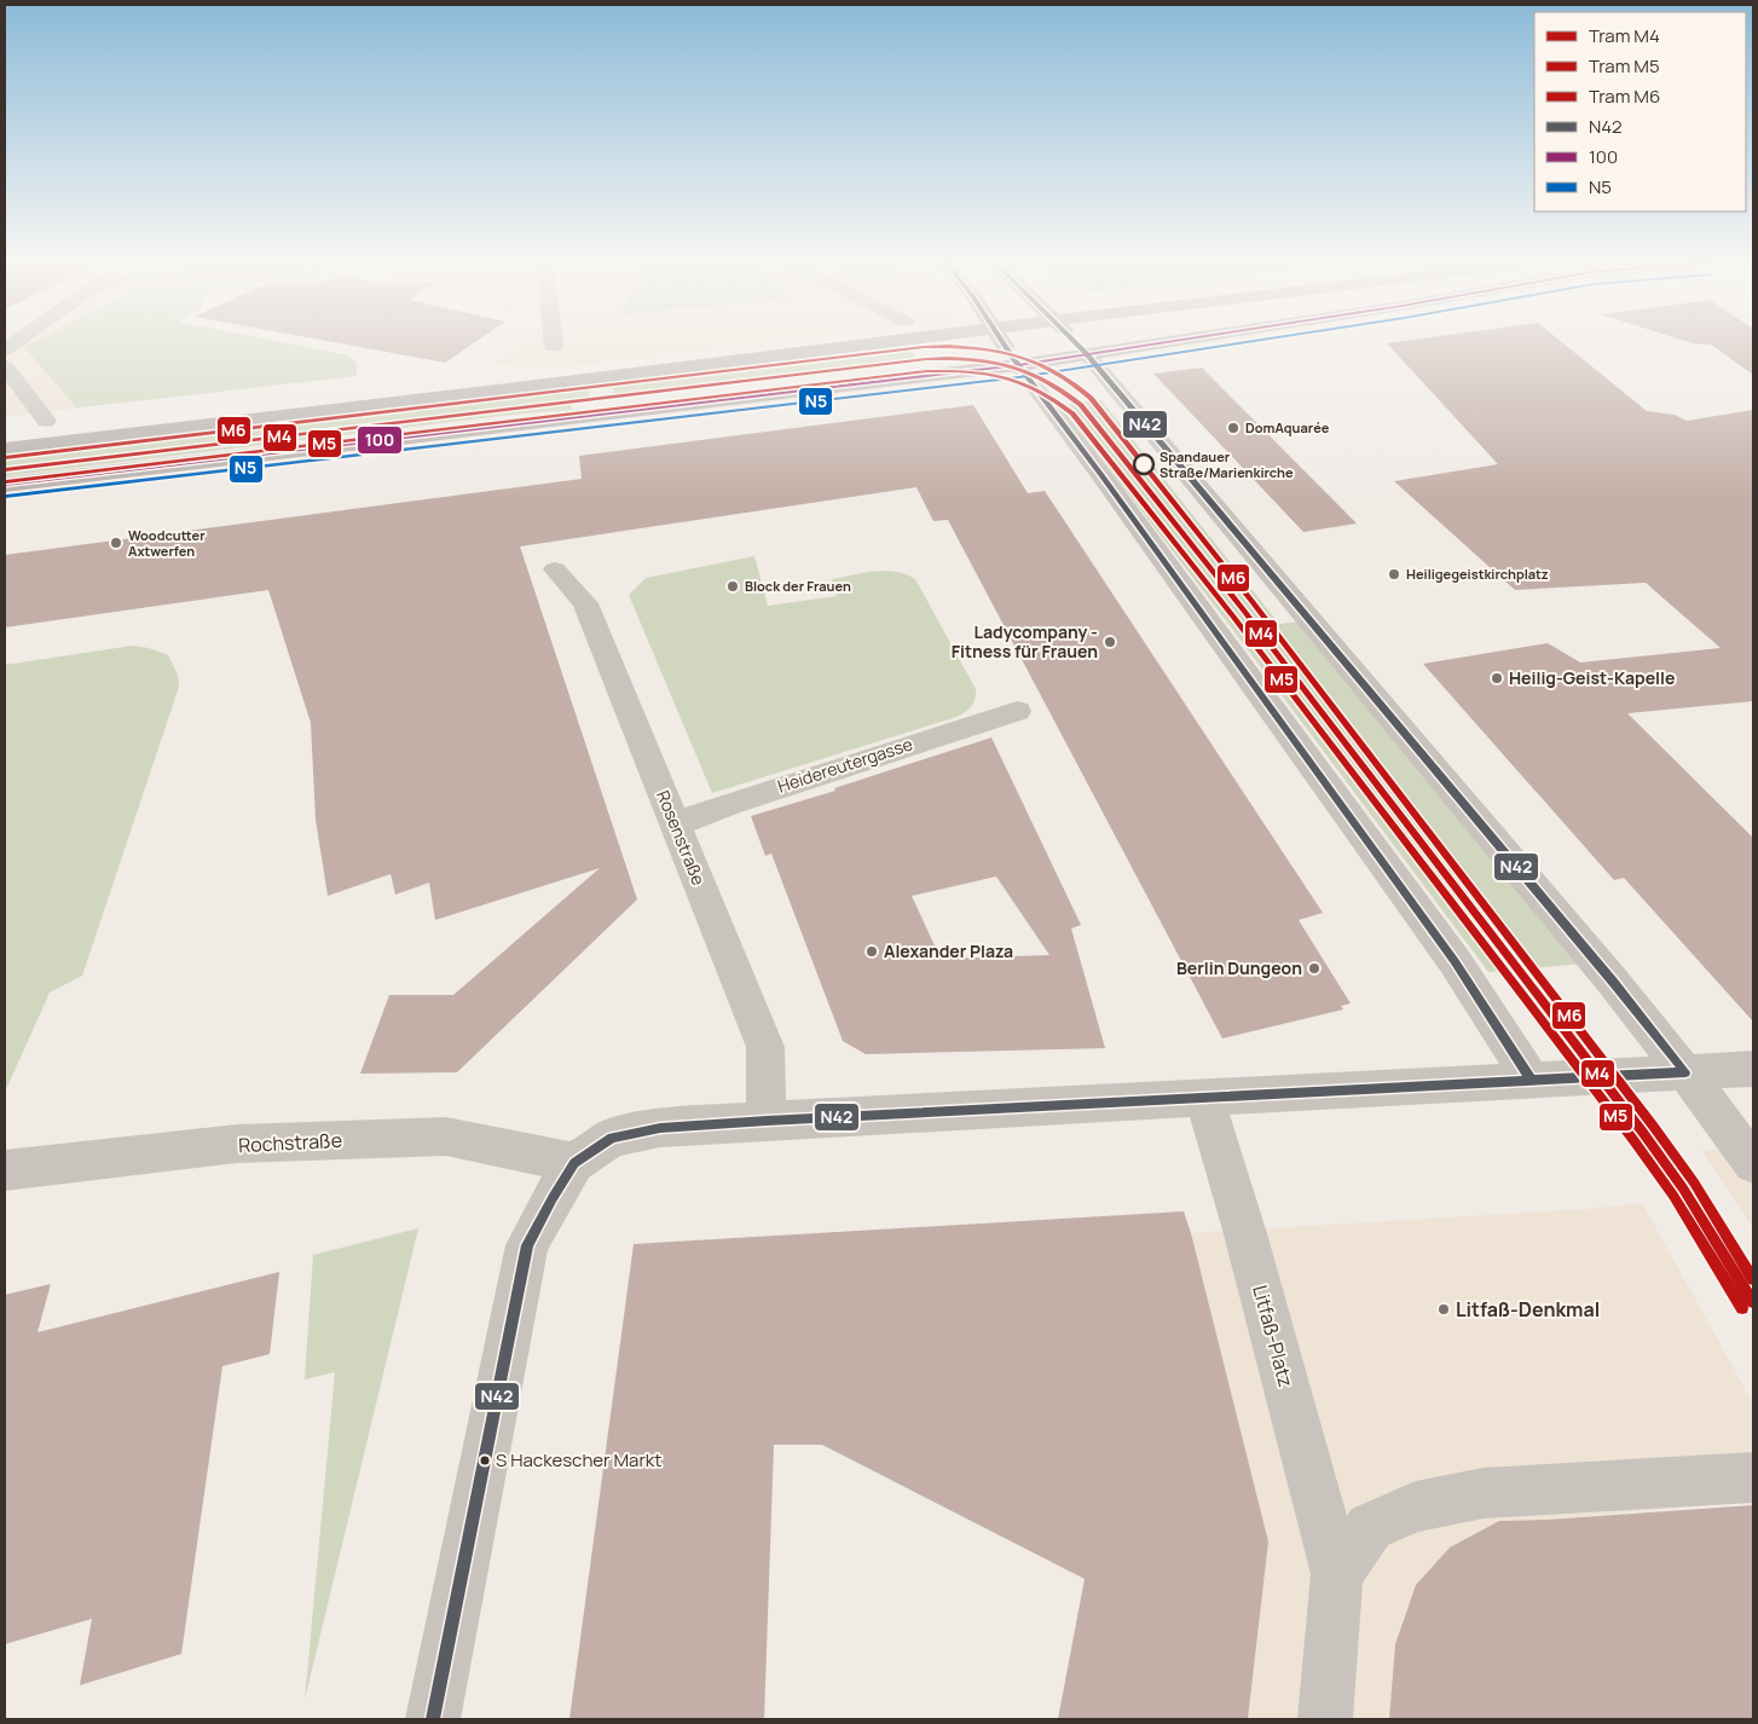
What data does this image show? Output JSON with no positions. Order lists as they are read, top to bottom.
{
  "streets": {
    "street": [
      "Heidereutergasse",
      "Rosenstraße",
      "Rochstraße",
      "Litfaß-Platz"
    ]
  },
  "crossings": [
    ["Heidereutergasse", "Rosenstraße"]
  ],
  "places": [
    "DomAquarée",
    "Spandauer Straße/Marienkirche",
    "Woodcutter Axtwerfen",
    "Heiligegeistkirchplatz",
    "Block der Frauen",
    "Ladycompany - Fitness für Frauen",
    "Heilig-Geist-Kapelle",
    "Alexander Plaza",
    "Berlin Dungeon",
    "Litfaß-Denkmal",
    "S Hackescher Markt"
  ],
  "lines": [
    "transit line N42",
    "transit line 100",
    "transit line N5",
    "tram line M6",
    "tram line M4",
    "tram line M5"
  ],
  "legend": [
    "Tram M4",
    "Tram M5",
    "Tram M6",
    "N42",
    "100",
    "N5"
  ]
}
